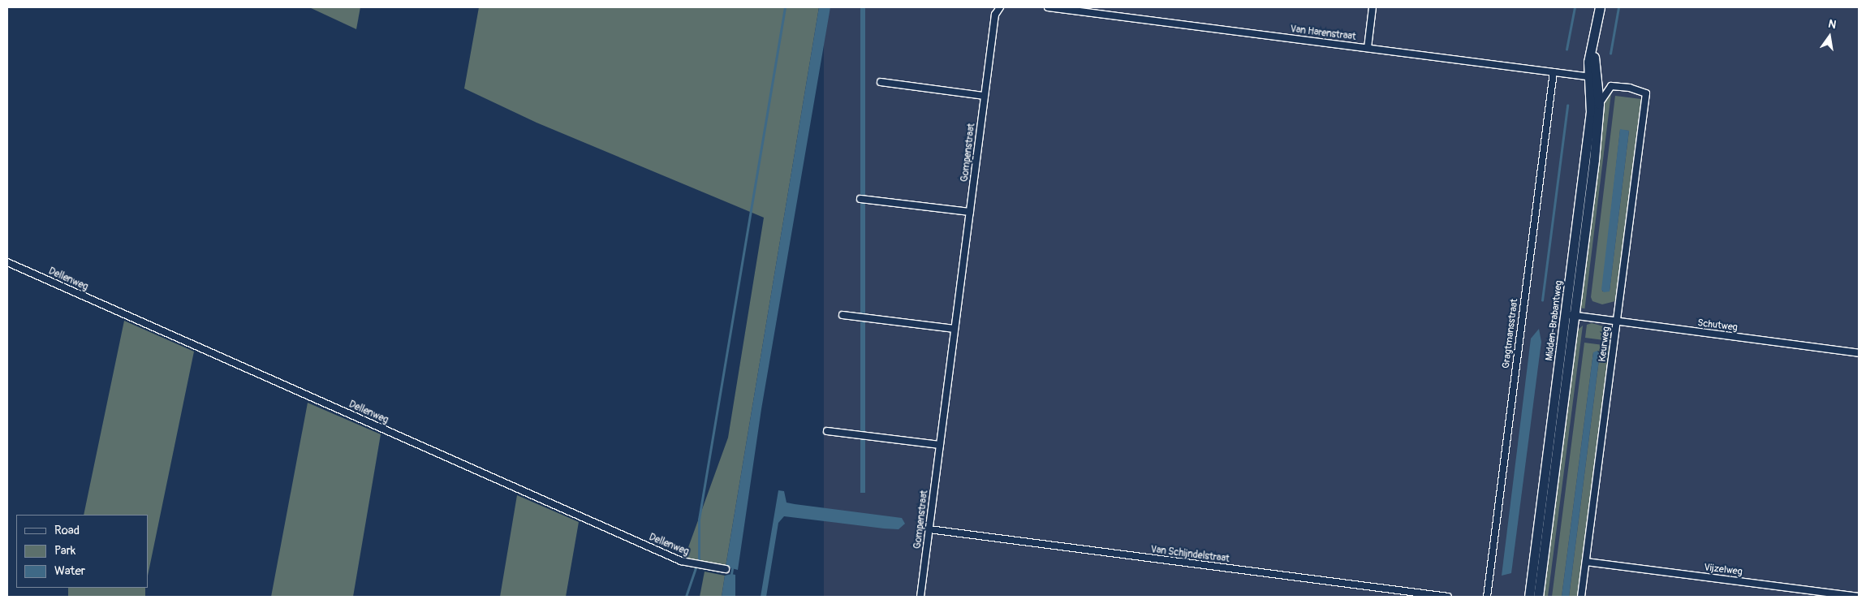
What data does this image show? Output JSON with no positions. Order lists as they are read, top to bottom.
{
  "streets": {
    "street": [
      "Van Harenstraat",
      "Gompenstraat",
      "Dellenweg",
      "Midden-Brabantweg",
      "Schutweg",
      "Gragtmansstraat",
      "Keurweg",
      "Van Schijndelstraat",
      "Vijzelweg"
    ]
  },
  "crossings": [
    ["Van Harenstraat", "Midden-Brabantweg"],
    ["Van Harenstraat", "Gragtmansstraat"],
    ["Gompenstraat", "Van Schijndelstraat"],
    ["Midden-Brabantweg", "Schutweg"],
    ["Midden-Brabantweg", "Keurweg"],
    ["Schutweg", "Keurweg"],
    ["Keurweg", "Vijzelweg"]
  ],
  "legend": ["Road", "Park", "Water"],
  "north": "top"
}
